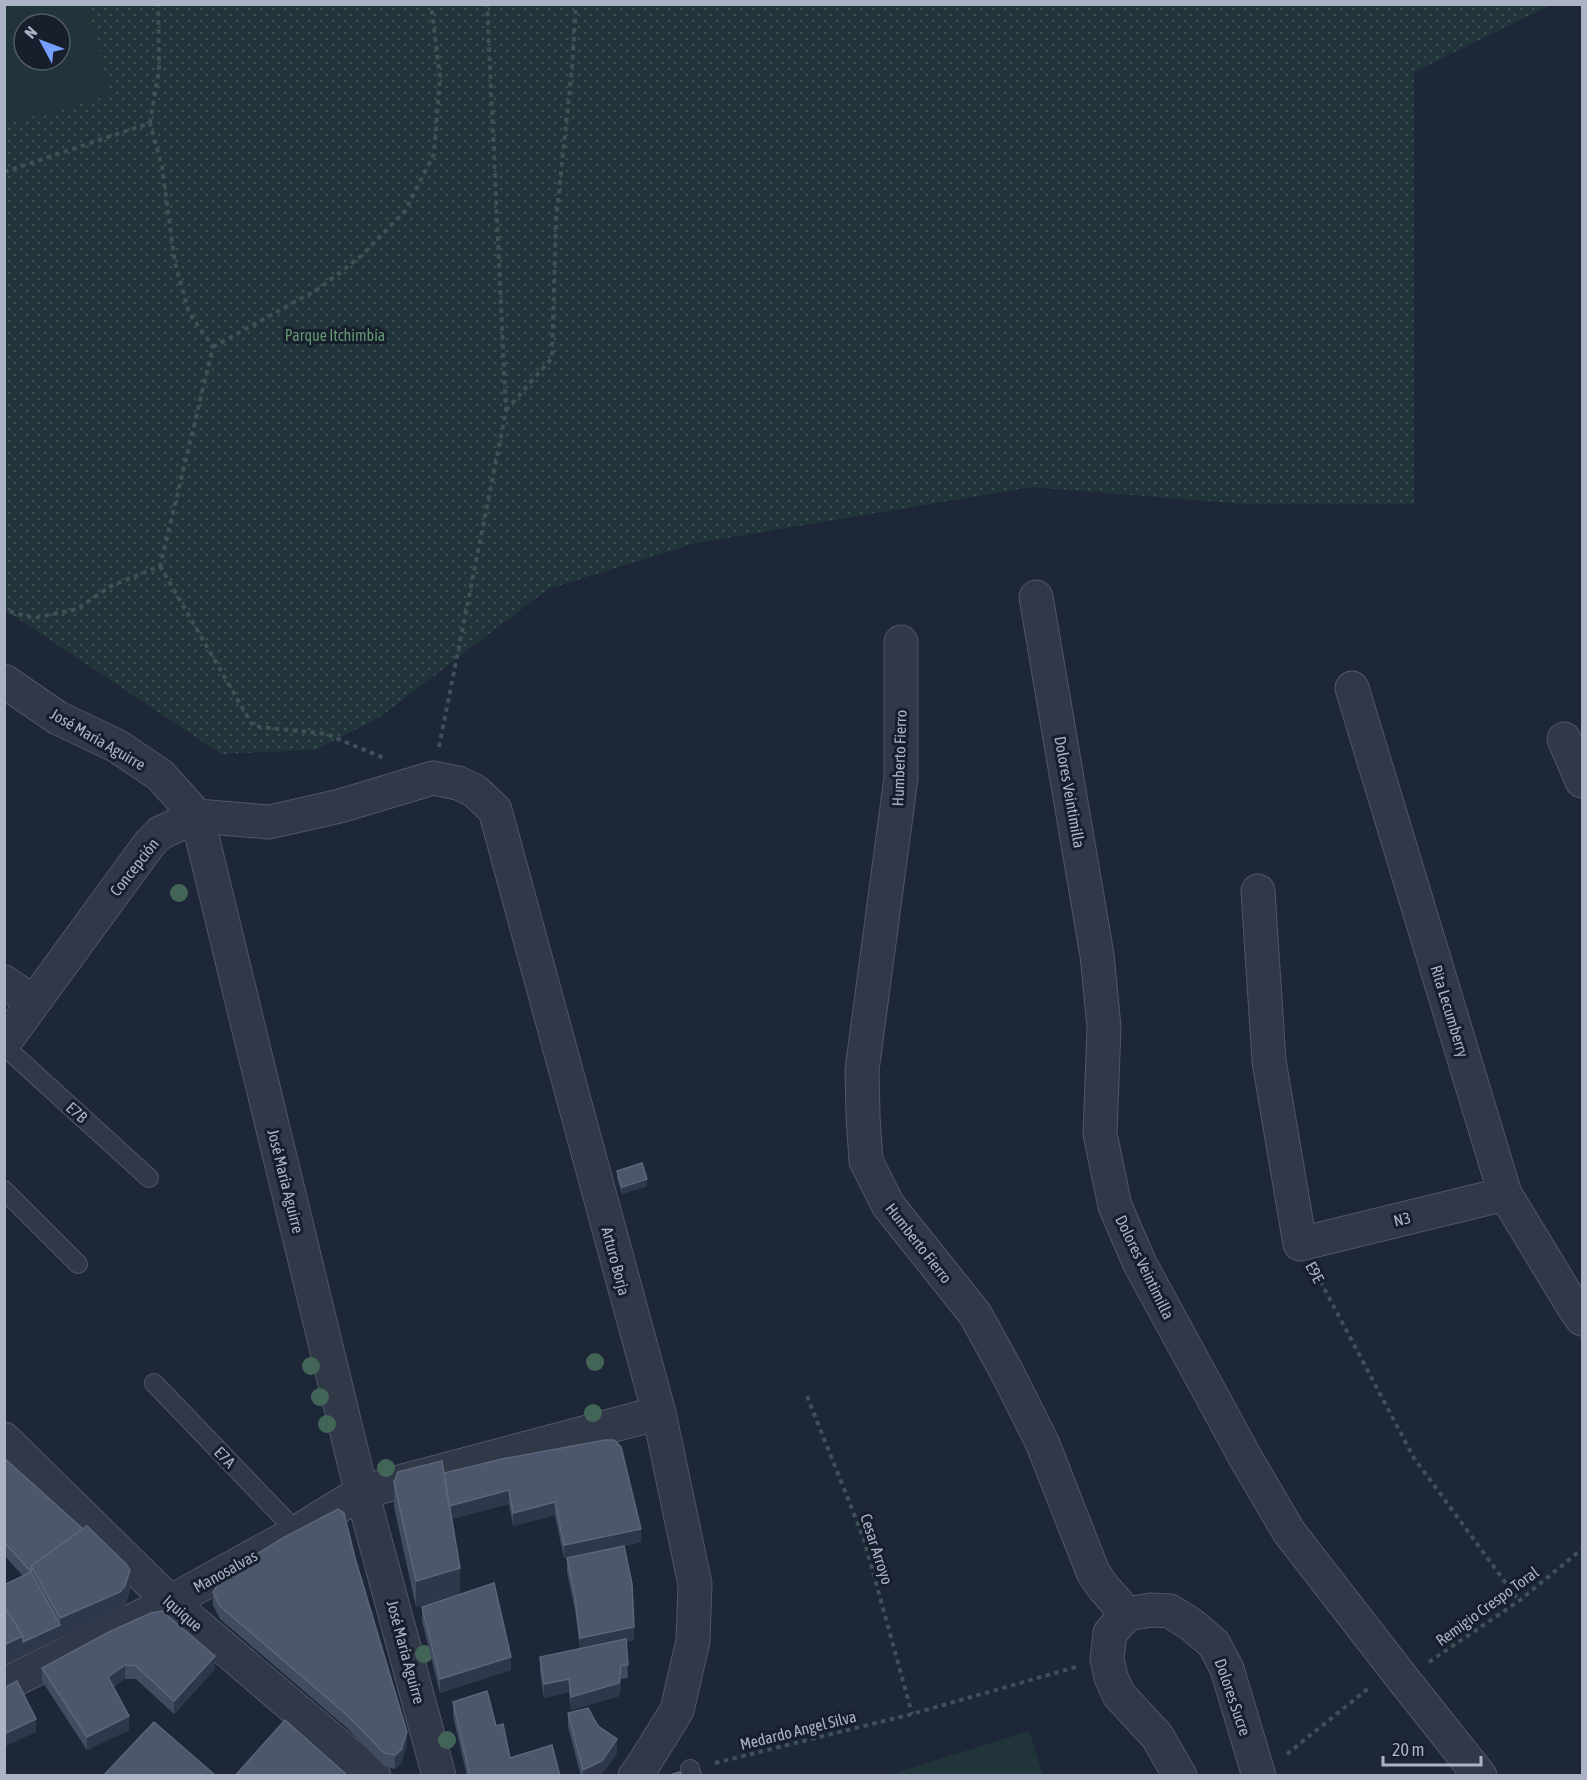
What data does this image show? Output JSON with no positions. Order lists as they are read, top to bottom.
{
  "streets": {
    "street": [
      "José María Aguirre",
      "Humberto Fierro",
      "Dolores Veintimilla",
      "Concepción",
      "Rita Lecumberry",
      "N3",
      "Arturo Borja",
      "E9E",
      "Manosalvas",
      "Iquique",
      "Dolores Sucre"
    ],
    "lane": ["E7B", "E7A"],
    "path": ["Cesar Arroyo", "Remigio Crespo Toral", "Medardo Angel Silva"]
  },
  "crossings": [
    ["José María Aguirre", "Concepción"],
    ["José María Aguirre", "Manosalvas"],
    ["Humberto Fierro", "Dolores Sucre"],
    ["Dolores Veintimilla", "Remigio Crespo Toral"],
    ["Concepción", "E7B"],
    ["Concepción", "Arturo Borja"],
    ["Rita Lecumberry", "N3"],
    ["N3", "E9E"],
    ["Arturo Borja", "Manosalvas"],
    ["E9E", "Remigio Crespo Toral"],
    ["E7A", "Manosalvas"],
    ["Cesar Arroyo", "Medardo Angel Silva"],
    ["Manosalvas", "Iquique"],
    ["Remigio Crespo Toral", "Dolores Sucre"]
  ],
  "parks": ["Parque Itchimbía"],
  "scale_bar": "20 m",
  "north": "top left"
}
